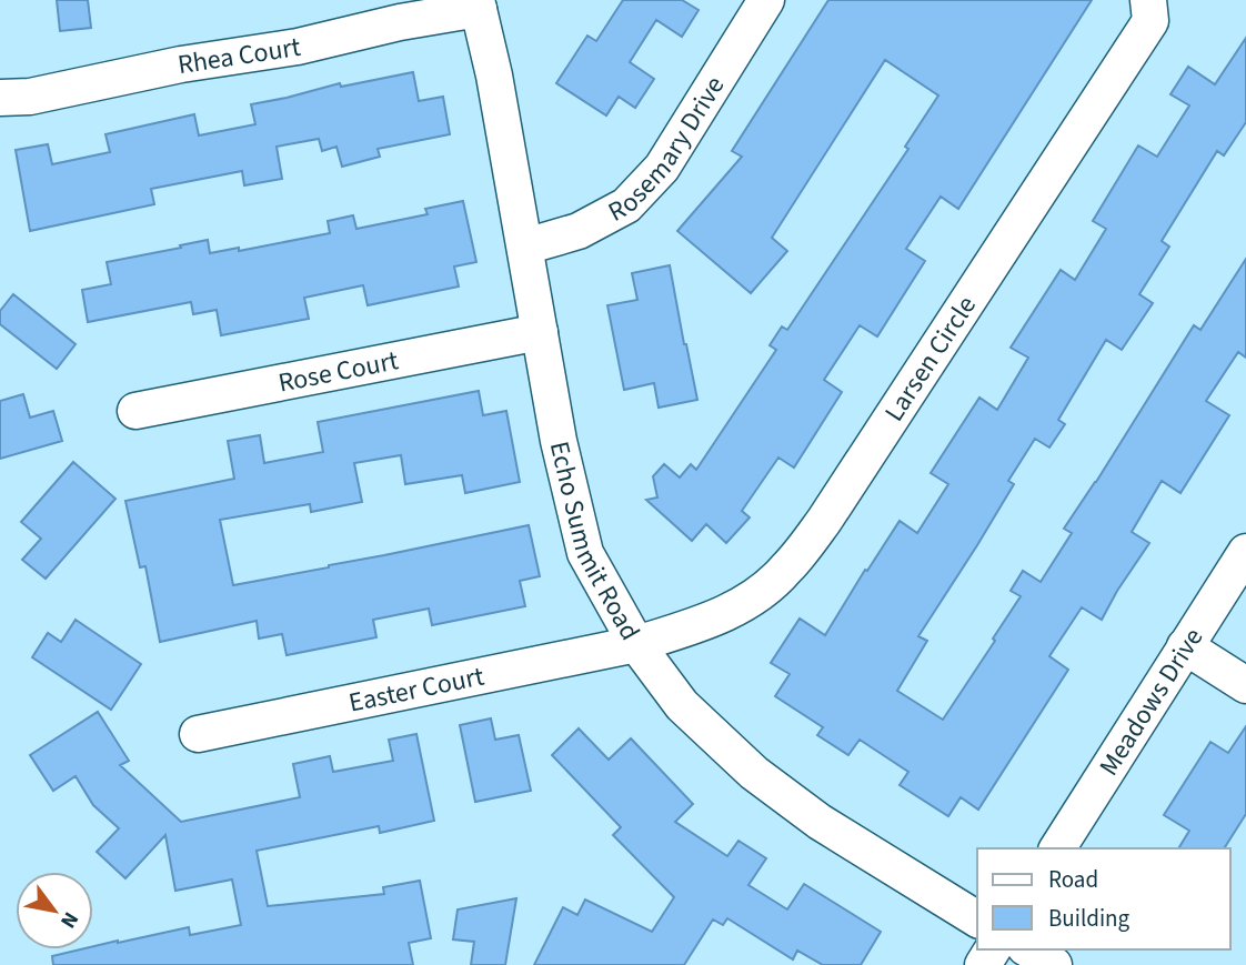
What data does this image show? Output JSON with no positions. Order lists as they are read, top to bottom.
{
  "streets": {
    "street": [
      "Rhea Court",
      "Rosemary Drive",
      "Larsen Circle",
      "Rose Court",
      "Echo Summit Road",
      "Easter Court",
      "Meadows Drive"
    ]
  },
  "crossings": [
    ["Rhea Court", "Echo Summit Road"],
    ["Rosemary Drive", "Echo Summit Road"],
    ["Larsen Circle", "Echo Summit Road"],
    ["Larsen Circle", "Easter Court"],
    ["Rose Court", "Echo Summit Road"],
    ["Echo Summit Road", "Easter Court"]
  ],
  "legend": ["Road", "Building"],
  "north": "bottom right"
}
